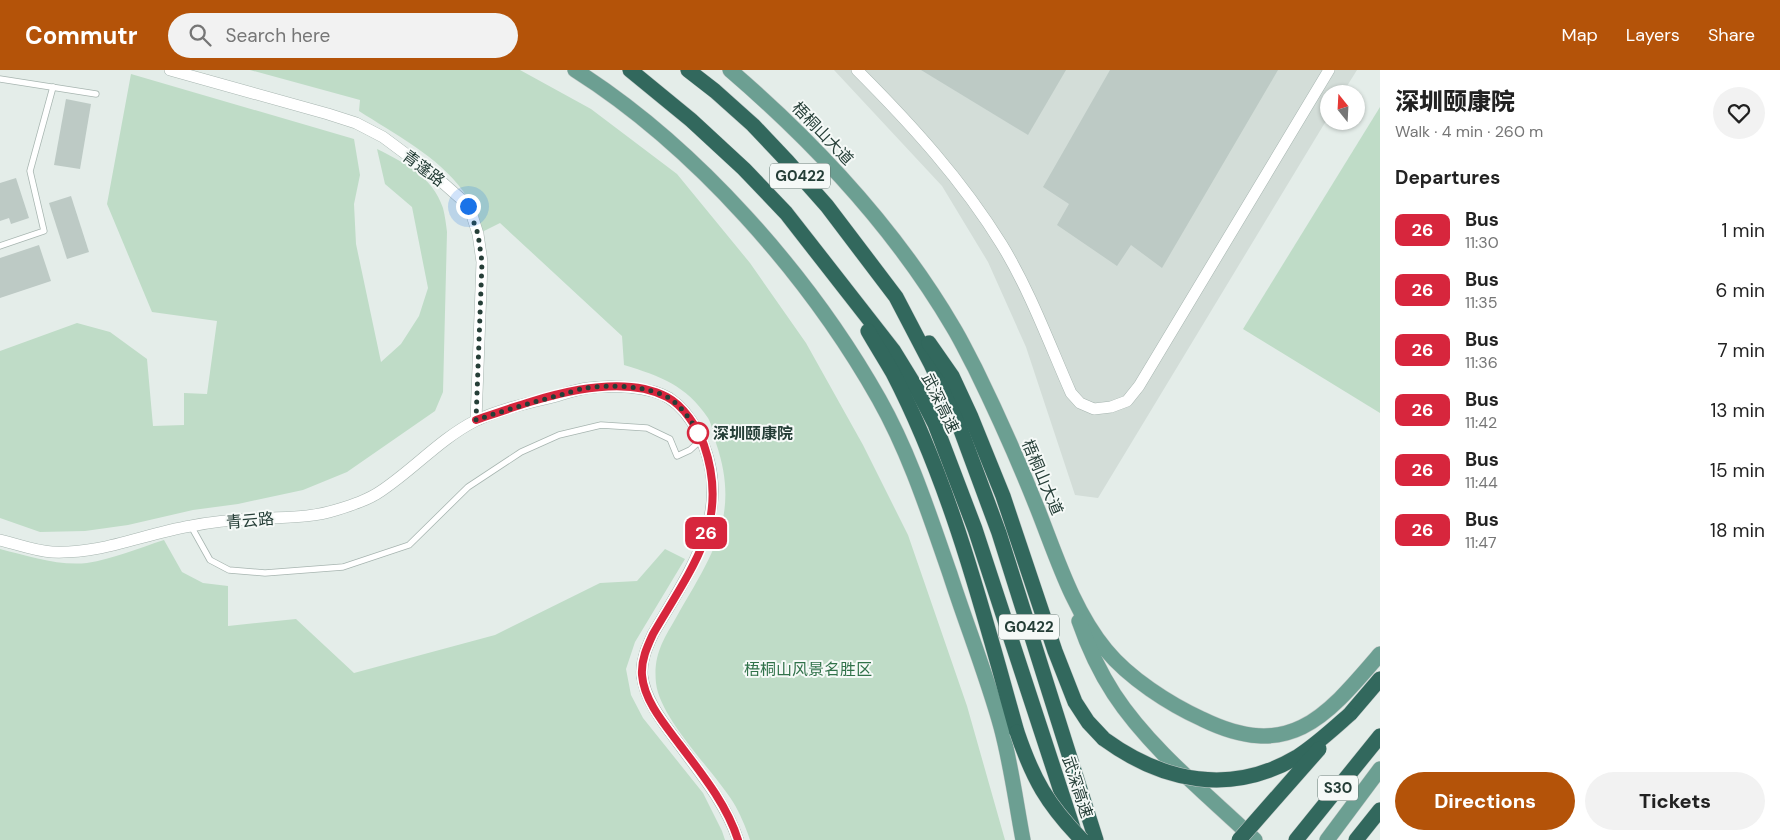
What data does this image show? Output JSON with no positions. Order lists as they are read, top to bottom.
{
  "streets": {
    "highway": ["G0422", "武深高速", "S30"],
    "main road": ["梧桐山大道"],
    "street": ["青蓬路", "青云路"]
  },
  "crossings": [
    ["青蓬路", "青云路"]
  ],
  "parks": ["梧桐山风景名胜区"],
  "places": ["深圳颐康院"],
  "lines": ["bus line 26"],
  "north": "top",
  "page": {
    "header": "Commutr",
    "search": "Search here",
    "nav": ["Map", "Layers", "Share"],
    "on_map": "26",
    "heading": [
      ["深圳颐康院", "Walk · 4 min · 260 m"],
      "Departures"
    ],
    "list": [
      {
        "mark": "26",
        "name": "Bus",
        "note": "11:30",
        "value": "1 min"
      },
      {
        "mark": "26",
        "name": "Bus",
        "note": "11:35",
        "value": "6 min"
      },
      {
        "mark": "26",
        "name": "Bus",
        "note": "11:36",
        "value": "7 min"
      },
      {
        "mark": "26",
        "name": "Bus",
        "note": "11:42",
        "value": "13 min"
      },
      {
        "mark": "26",
        "name": "Bus",
        "note": "11:44",
        "value": "15 min"
      },
      {
        "mark": "26",
        "name": "Bus",
        "note": "11:47",
        "value": "18 min"
      }
    ],
    "buttons": ["Directions", "Tickets"]
  }
}
